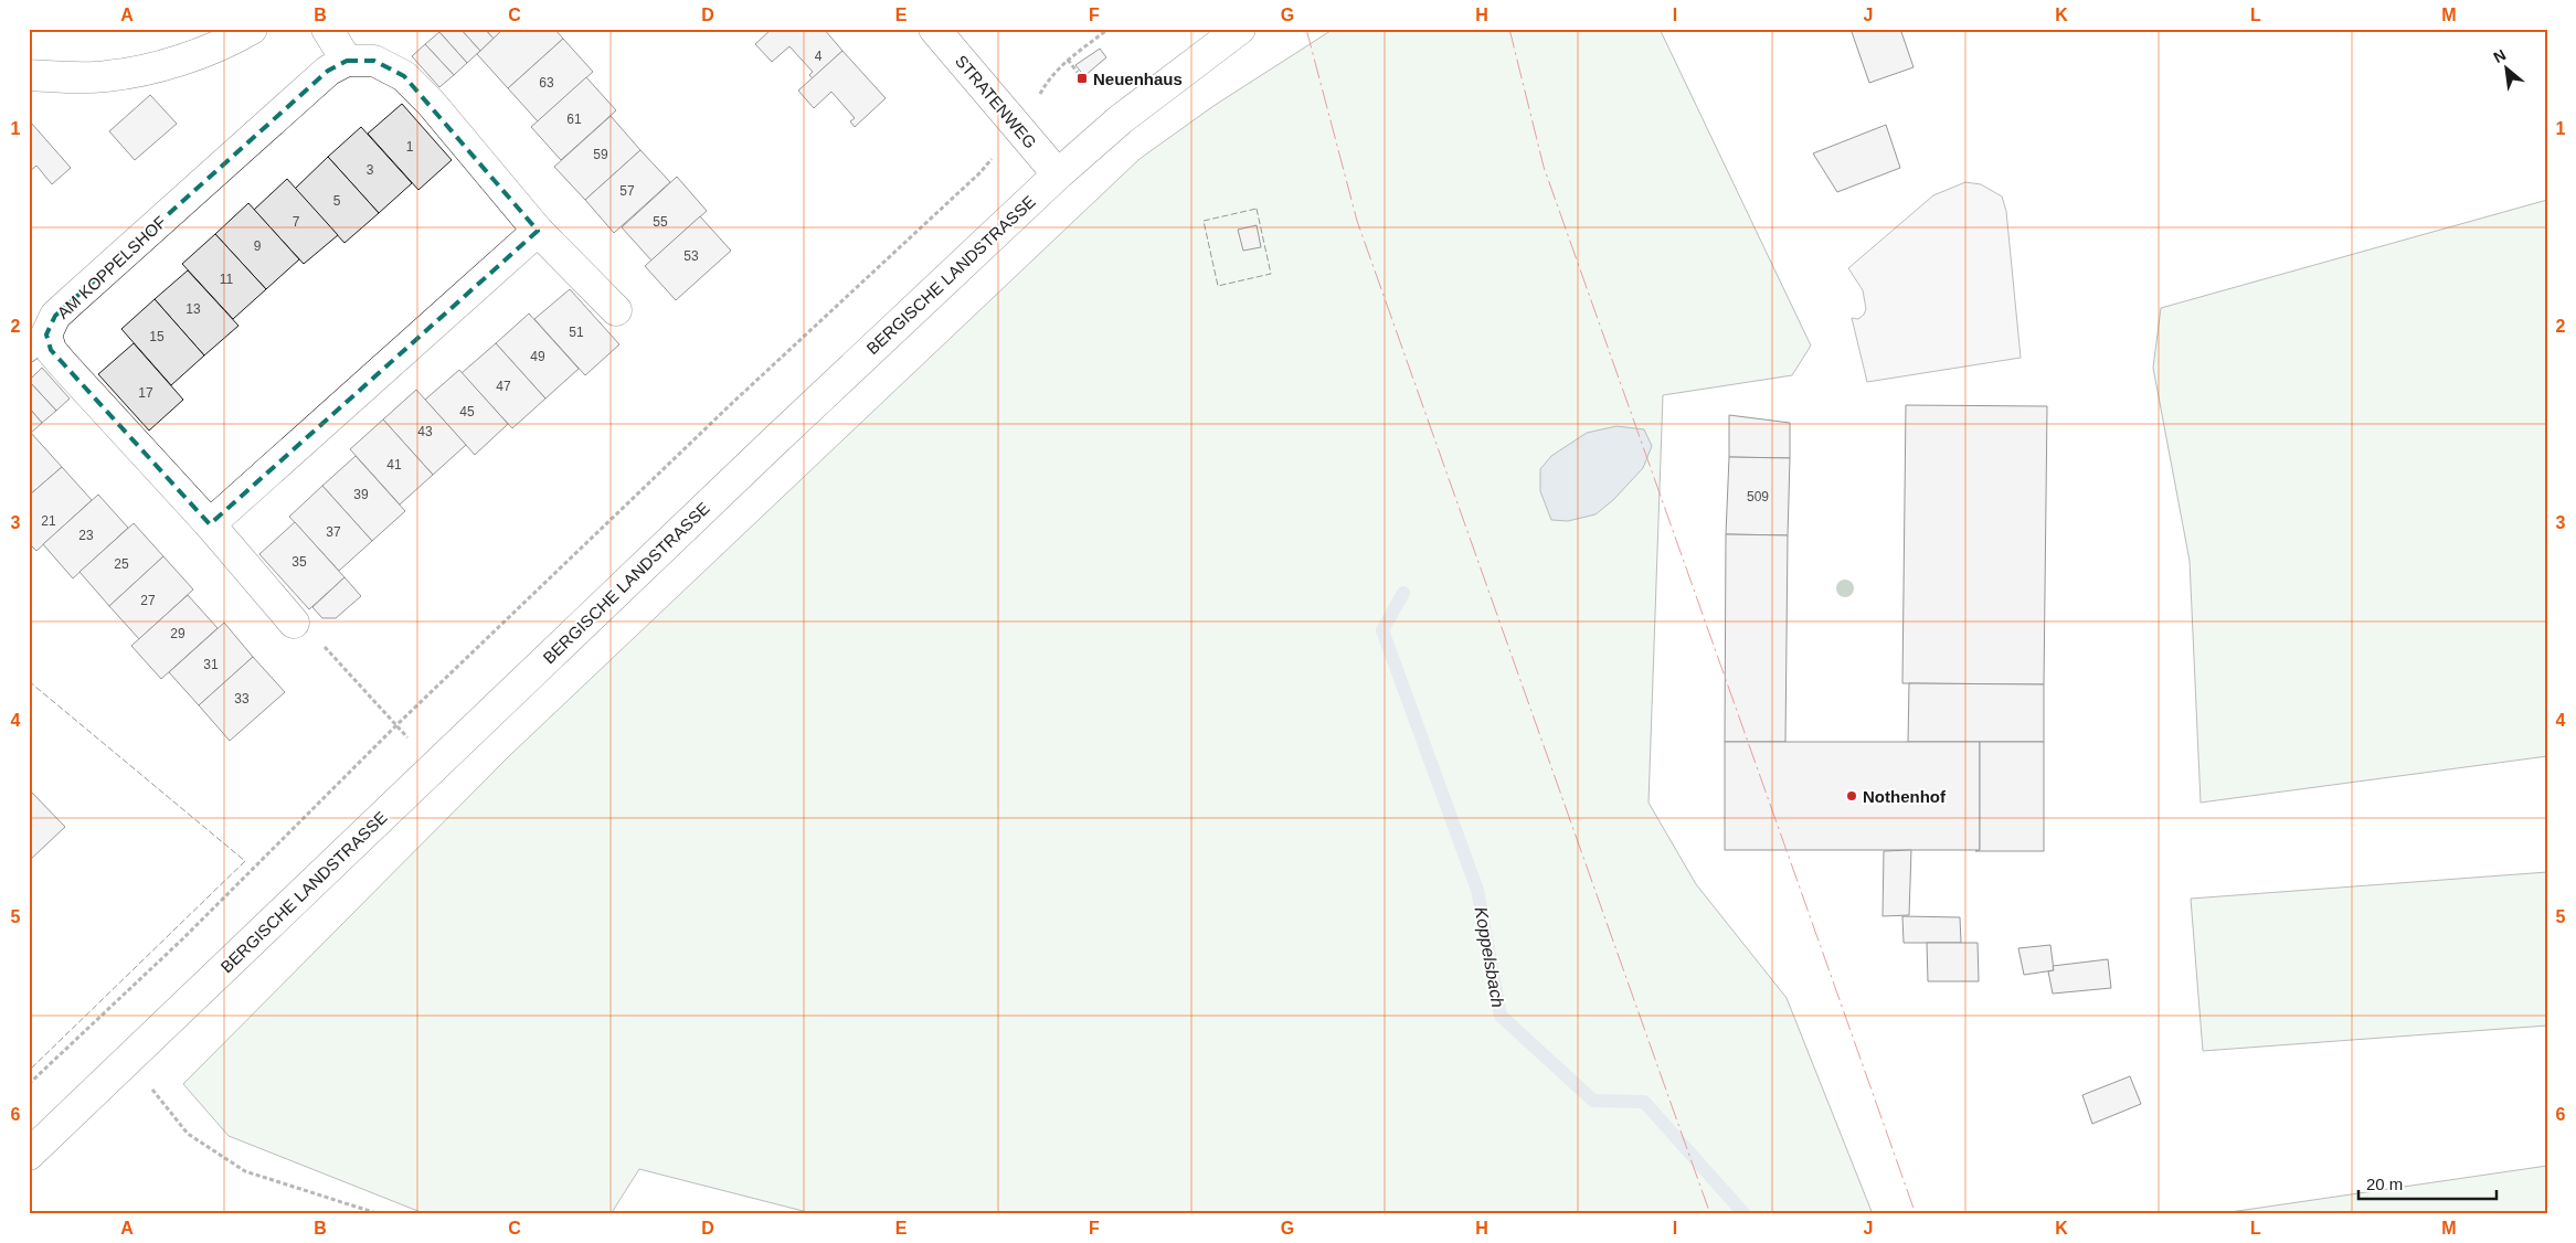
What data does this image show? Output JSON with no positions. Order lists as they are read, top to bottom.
{
  "streets": {
    "street": ["STRATENWEG", "AM KOPPELSHOF", "BERGISCHE LANDSTRASSE"]
  },
  "crossings": [
    ["STRATENWEG", "BERGISCHE LANDSTRASSE"]
  ],
  "water": ["Koppelsbach"],
  "places": {
    "transit": ["Neuenhaus"],
    "other": ["Nothenhof"]
  },
  "house_numbers": [
    "4",
    "63",
    "61",
    "1",
    "59",
    "3",
    "57",
    "5",
    "7",
    "55",
    "9",
    "53",
    "11",
    "13",
    "51",
    "15",
    "49",
    "47",
    "17",
    "45",
    "43",
    "41",
    "39",
    "509",
    "21",
    "37",
    "23",
    "35",
    "25",
    "27",
    "29",
    "31",
    "33"
  ],
  "scale_bar": "20 m",
  "north": "top left",
  "grid": {
    "columns": [
      "A",
      "B",
      "C",
      "D",
      "E",
      "F",
      "G",
      "H",
      "I",
      "J",
      "K",
      "L",
      "M"
    ],
    "rows": [
      "1",
      "2",
      "3",
      "4",
      "5",
      "6"
    ]
  }
}
